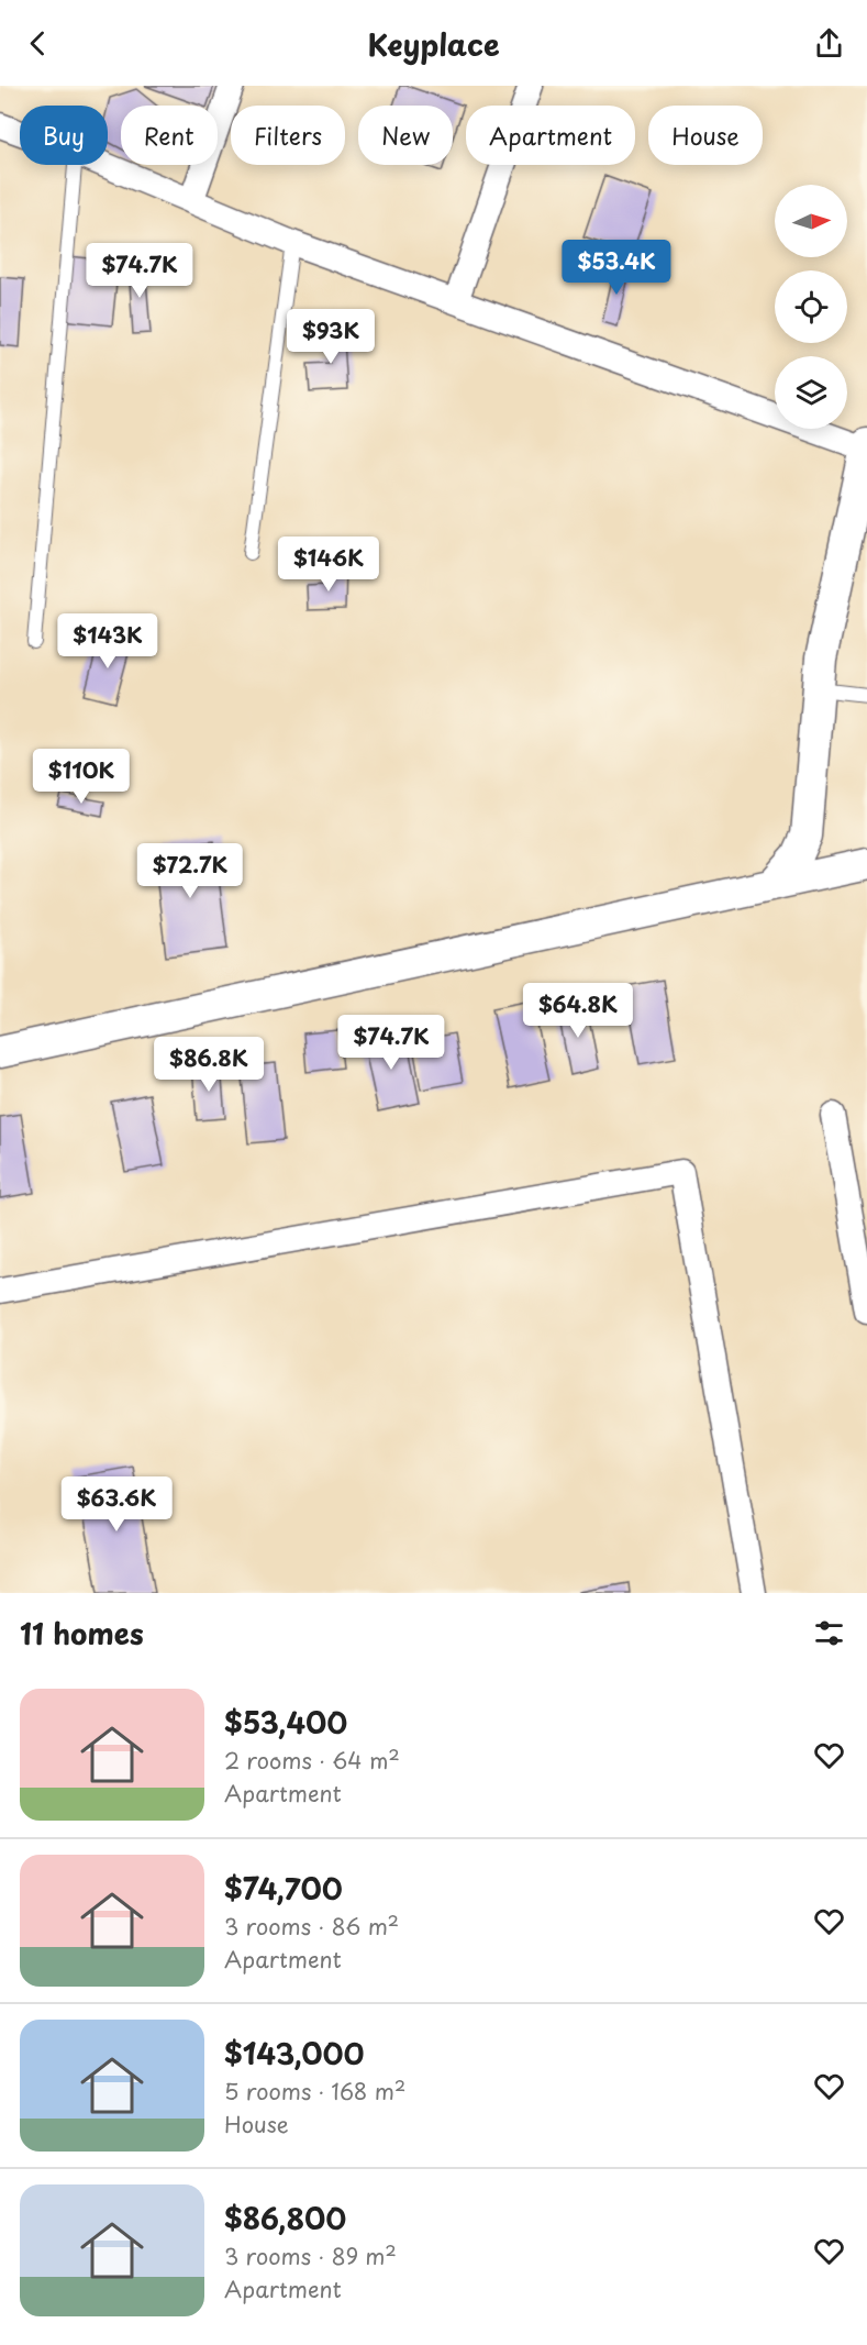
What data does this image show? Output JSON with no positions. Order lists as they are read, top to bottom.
{
  "north": "right",
  "page": {
    "header": "Keyplace",
    "chip": [
      "Buy",
      "Rent",
      "Filters",
      "New",
      "Apartment",
      "House"
    ],
    "price": [
      "$53.4K",
      "$74.7K",
      "$93K",
      "$146K",
      "$143K",
      "$110K",
      "$72.7K",
      "$64.8K",
      "$74.7K",
      "$86.8K",
      "$63.6K"
    ],
    "heading": "11 homes",
    "list": [
      {
        "name": "$53,400",
        "note": "2 rooms · 64 m² · Apartment"
      },
      {
        "name": "$74,700",
        "note": "3 rooms · 86 m² · Apartment"
      },
      {
        "name": "$143,000",
        "note": "5 rooms · 168 m² · House"
      },
      {
        "name": "$86,800",
        "note": "3 rooms · 89 m² · Apartment"
      }
    ]
  }
}
